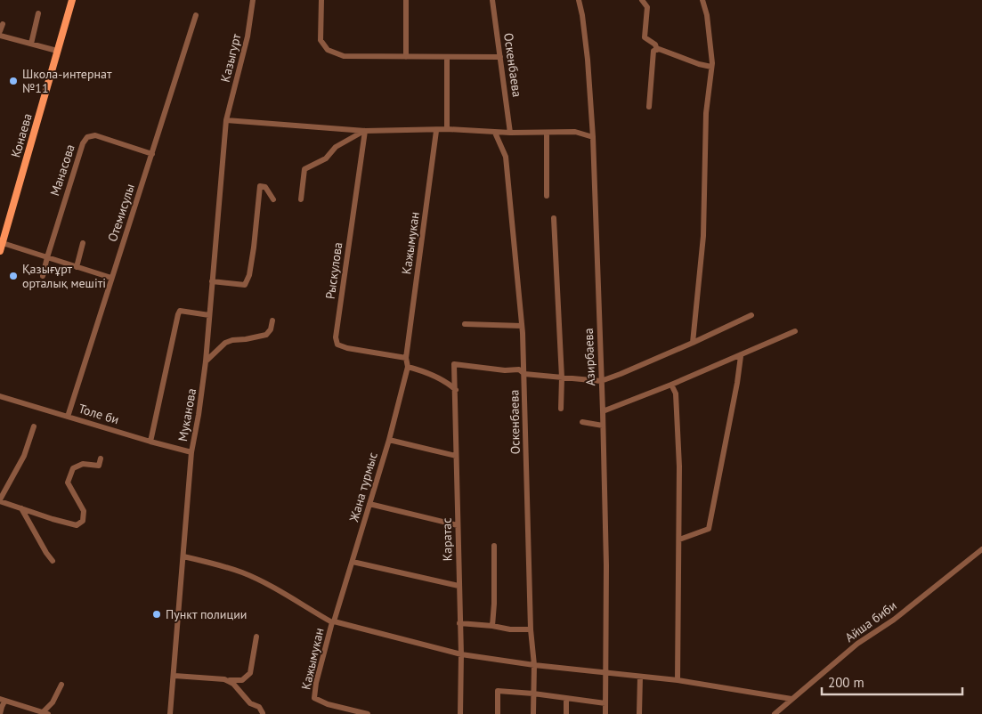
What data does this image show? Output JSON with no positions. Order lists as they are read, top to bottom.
{
  "streets": {
    "main road": ["Конаева"],
    "street": [
      "Казыгурт",
      "Оскенбаева",
      "Манасова",
      "Отемисулы",
      "Кажымукан",
      "Рыскулова",
      "Азирбаева",
      "Толе би",
      "Муканова",
      "Жана турмыс",
      "Каратас",
      "Айша биби"
    ]
  },
  "crossings": [
    ["Казыгурт", "Муканова"],
    ["Оскенбаева", "Каратас"],
    ["Манасова", "Отемисулы"],
    ["Отемисулы", "Толе би"],
    ["Кажымукан", "Рыскулова"],
    ["Кажымукан", "Жана турмыс"],
    ["Рыскулова", "Жана турмыс"],
    ["Толе би", "Муканова"]
  ],
  "places": ["Школа-интернат №11", "Қазығұрт орталық мешіті", "Пункт полиции"],
  "scale_bar": "200 m"
}
